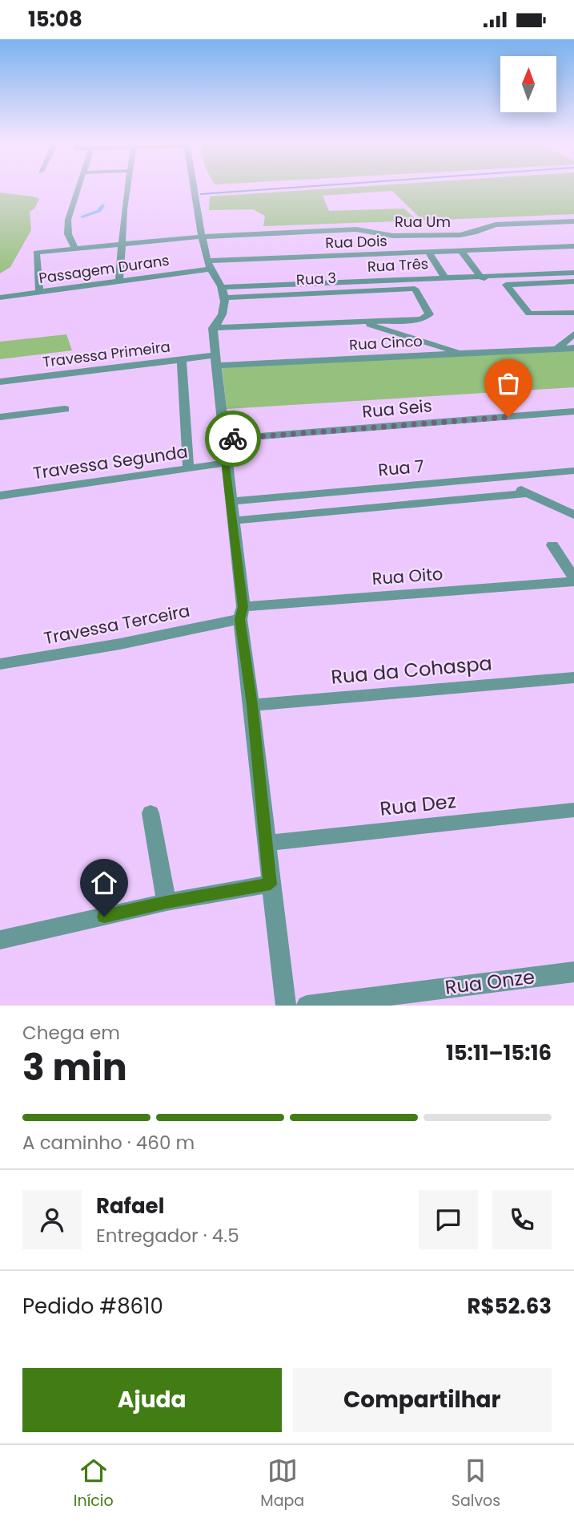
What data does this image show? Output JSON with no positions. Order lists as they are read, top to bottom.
{
  "streets": {
    "street": [
      "Rua Um",
      "Rua Dois",
      "Rua Três",
      "Passagem Durans",
      "Rua 3",
      "Rua Cinco",
      "Travessa Primeira",
      "Rua Seis",
      "Travessa Segunda",
      "Rua 7",
      "Rua Oito",
      "Travessa Terceira",
      "Rua da Cohaspa",
      "Rua Dez",
      "Rua Onze"
    ]
  },
  "crossings": [
    ["Rua Um", "Passagem Durans"],
    ["Rua Dois", "Passagem Durans"],
    ["Rua Três", "Rua 3"],
    ["Rua Cinco", "Travessa Primeira"],
    ["Rua Oito", "Travessa Terceira"]
  ],
  "north": "top",
  "page": {
    "status": "15:08",
    "heading": ["3 min", "Chega em", "15:11–15:16"],
    "panel": [
      "Rafael",
      "Entregador · 4.5",
      "Pedido #8610",
      "R$52.63"
    ],
    "bar": "A caminho · 460 m",
    "buttons": ["Ajuda", "Compartilhar"],
    "tabs": ["Início", "Mapa", "Salvos"]
  }
}
